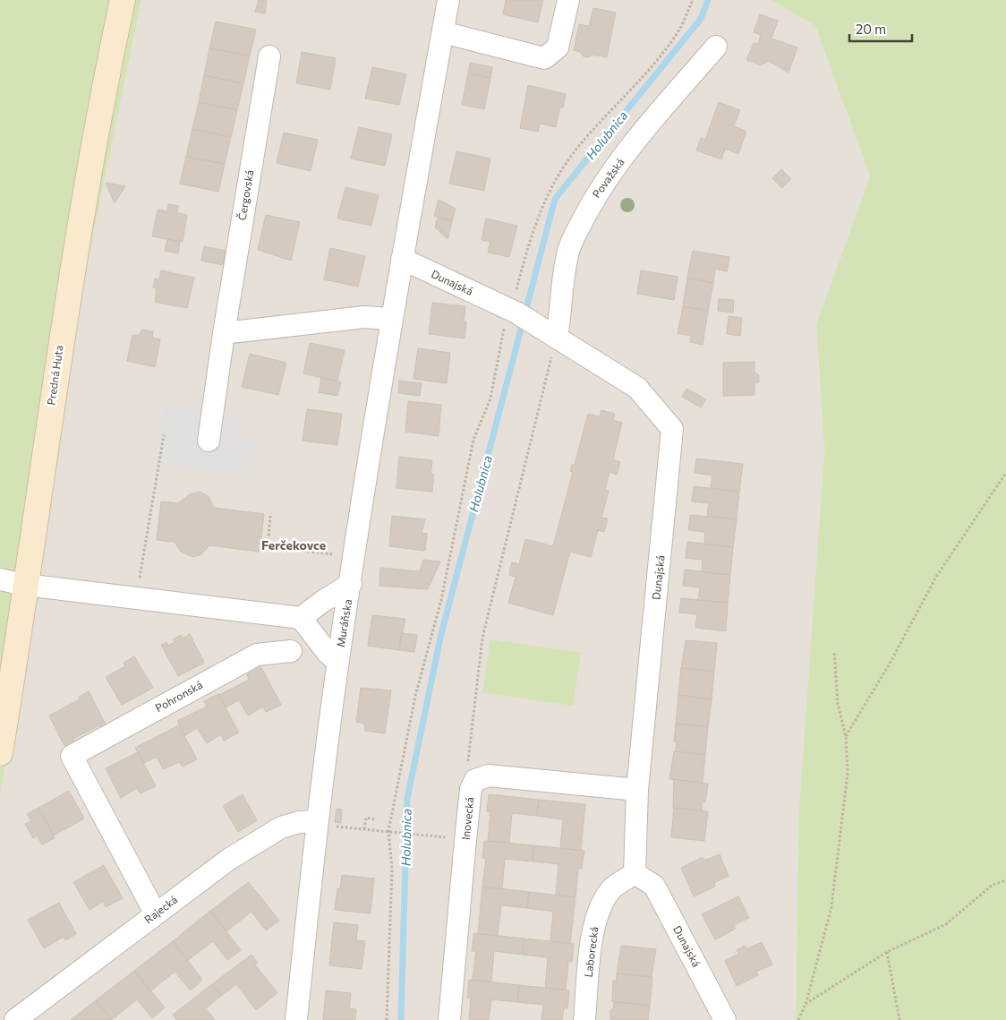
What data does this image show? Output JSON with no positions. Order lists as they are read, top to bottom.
{
  "streets": {
    "main road": ["Predná Huta"],
    "street": [
      "Považská",
      "Čergovská",
      "Dunajská",
      "Muráňska",
      "Pohronská",
      "Inovecká",
      "Rajecká",
      "Laborecká"
    ]
  },
  "crossings": [
    ["Považská", "Dunajská"],
    ["Dunajská", "Muráňska"],
    ["Dunajská", "Laborecká"],
    ["Muráňska", "Rajecká"],
    ["Pohronská", "Rajecká"]
  ],
  "districts": ["Ferčekovce"],
  "water": ["Holubnica"],
  "scale_bar": "20 m"
}
